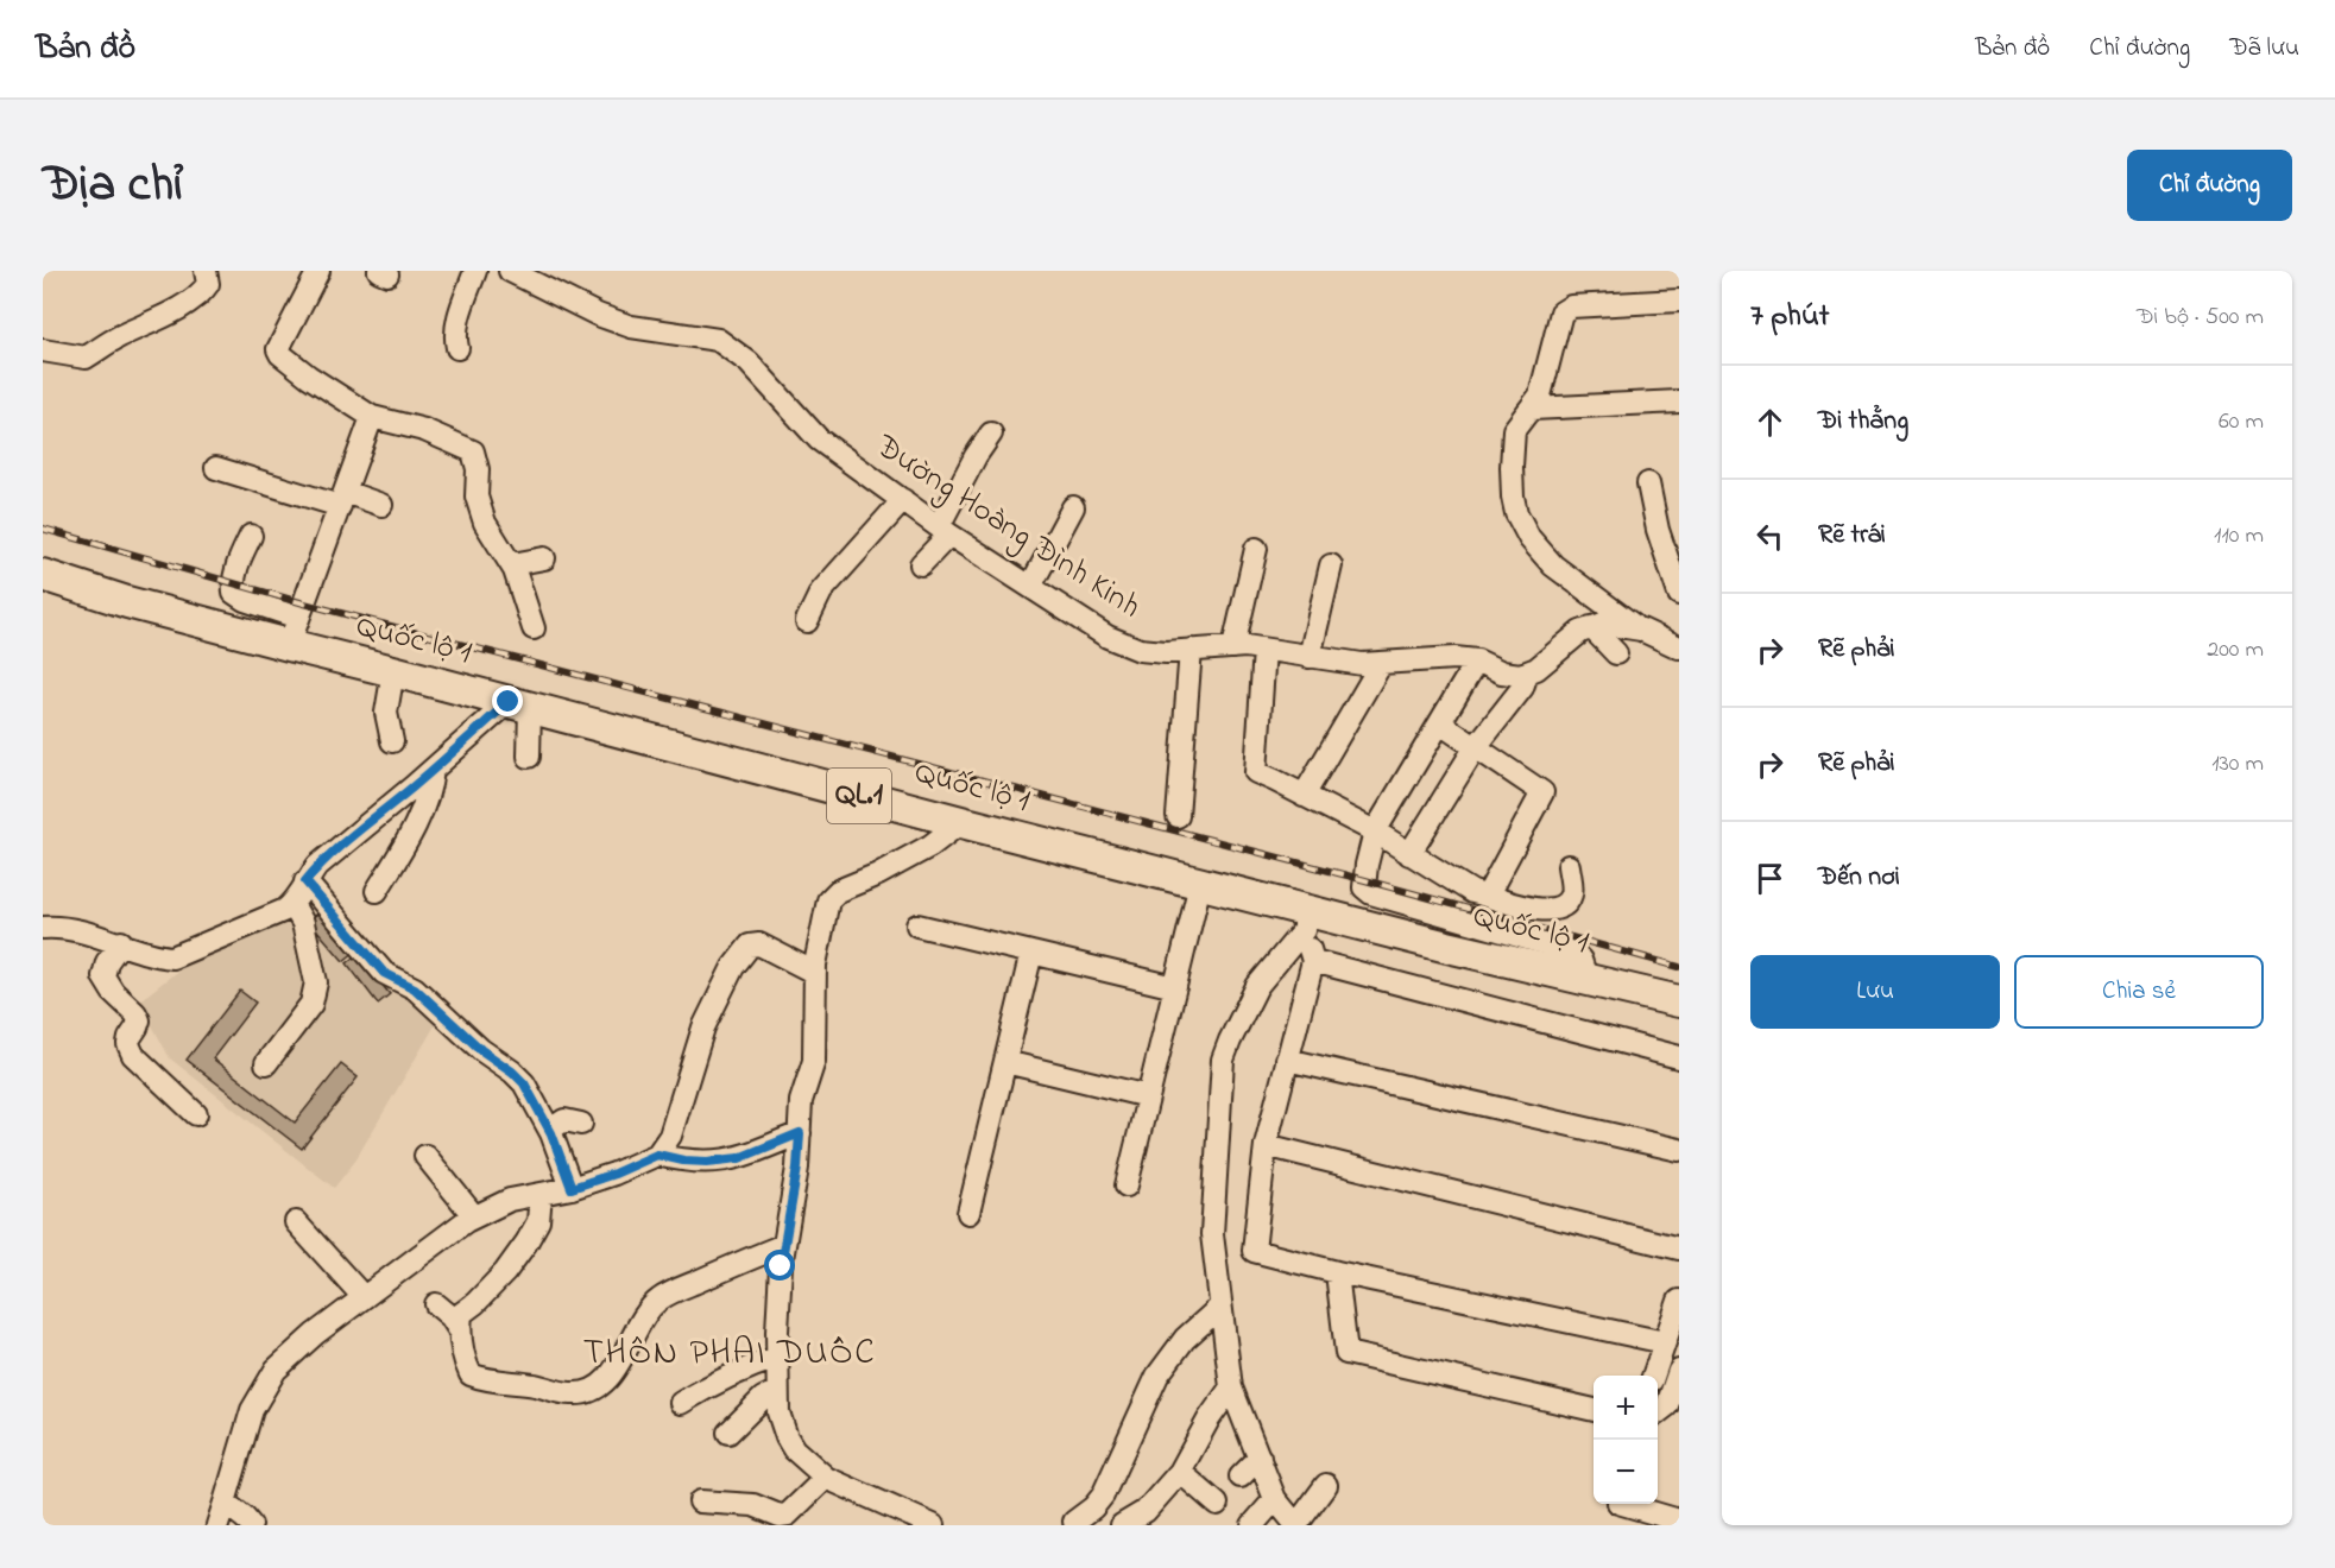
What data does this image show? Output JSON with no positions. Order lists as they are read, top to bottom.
{
  "streets": {
    "highway": ["Quốc lộ 1", "QL.1"],
    "street": ["Đường Hoàng Đình Kinh"]
  },
  "districts": ["THÔN PHAI DUỐC"],
  "page": {
    "header": "Bản đồ",
    "nav": ["Bản đồ", "Chỉ đường", "Đã lưu"],
    "title": "Địa chỉ",
    "buttons": [
      "Chỉ đường",
      ["Lưu", "Chia sẻ"]
    ],
    "heading": ["7 phút", "Đi bộ · 500 m"],
    "list": [
      ["Đi thẳng", "60 m"],
      ["Rẽ trái", "110 m"],
      ["Rẽ phải", "200 m"],
      ["Rẽ phải", "130 m"],
      "Đến nơi"
    ],
    "map_buttons": ["+", "−"]
  }
}
